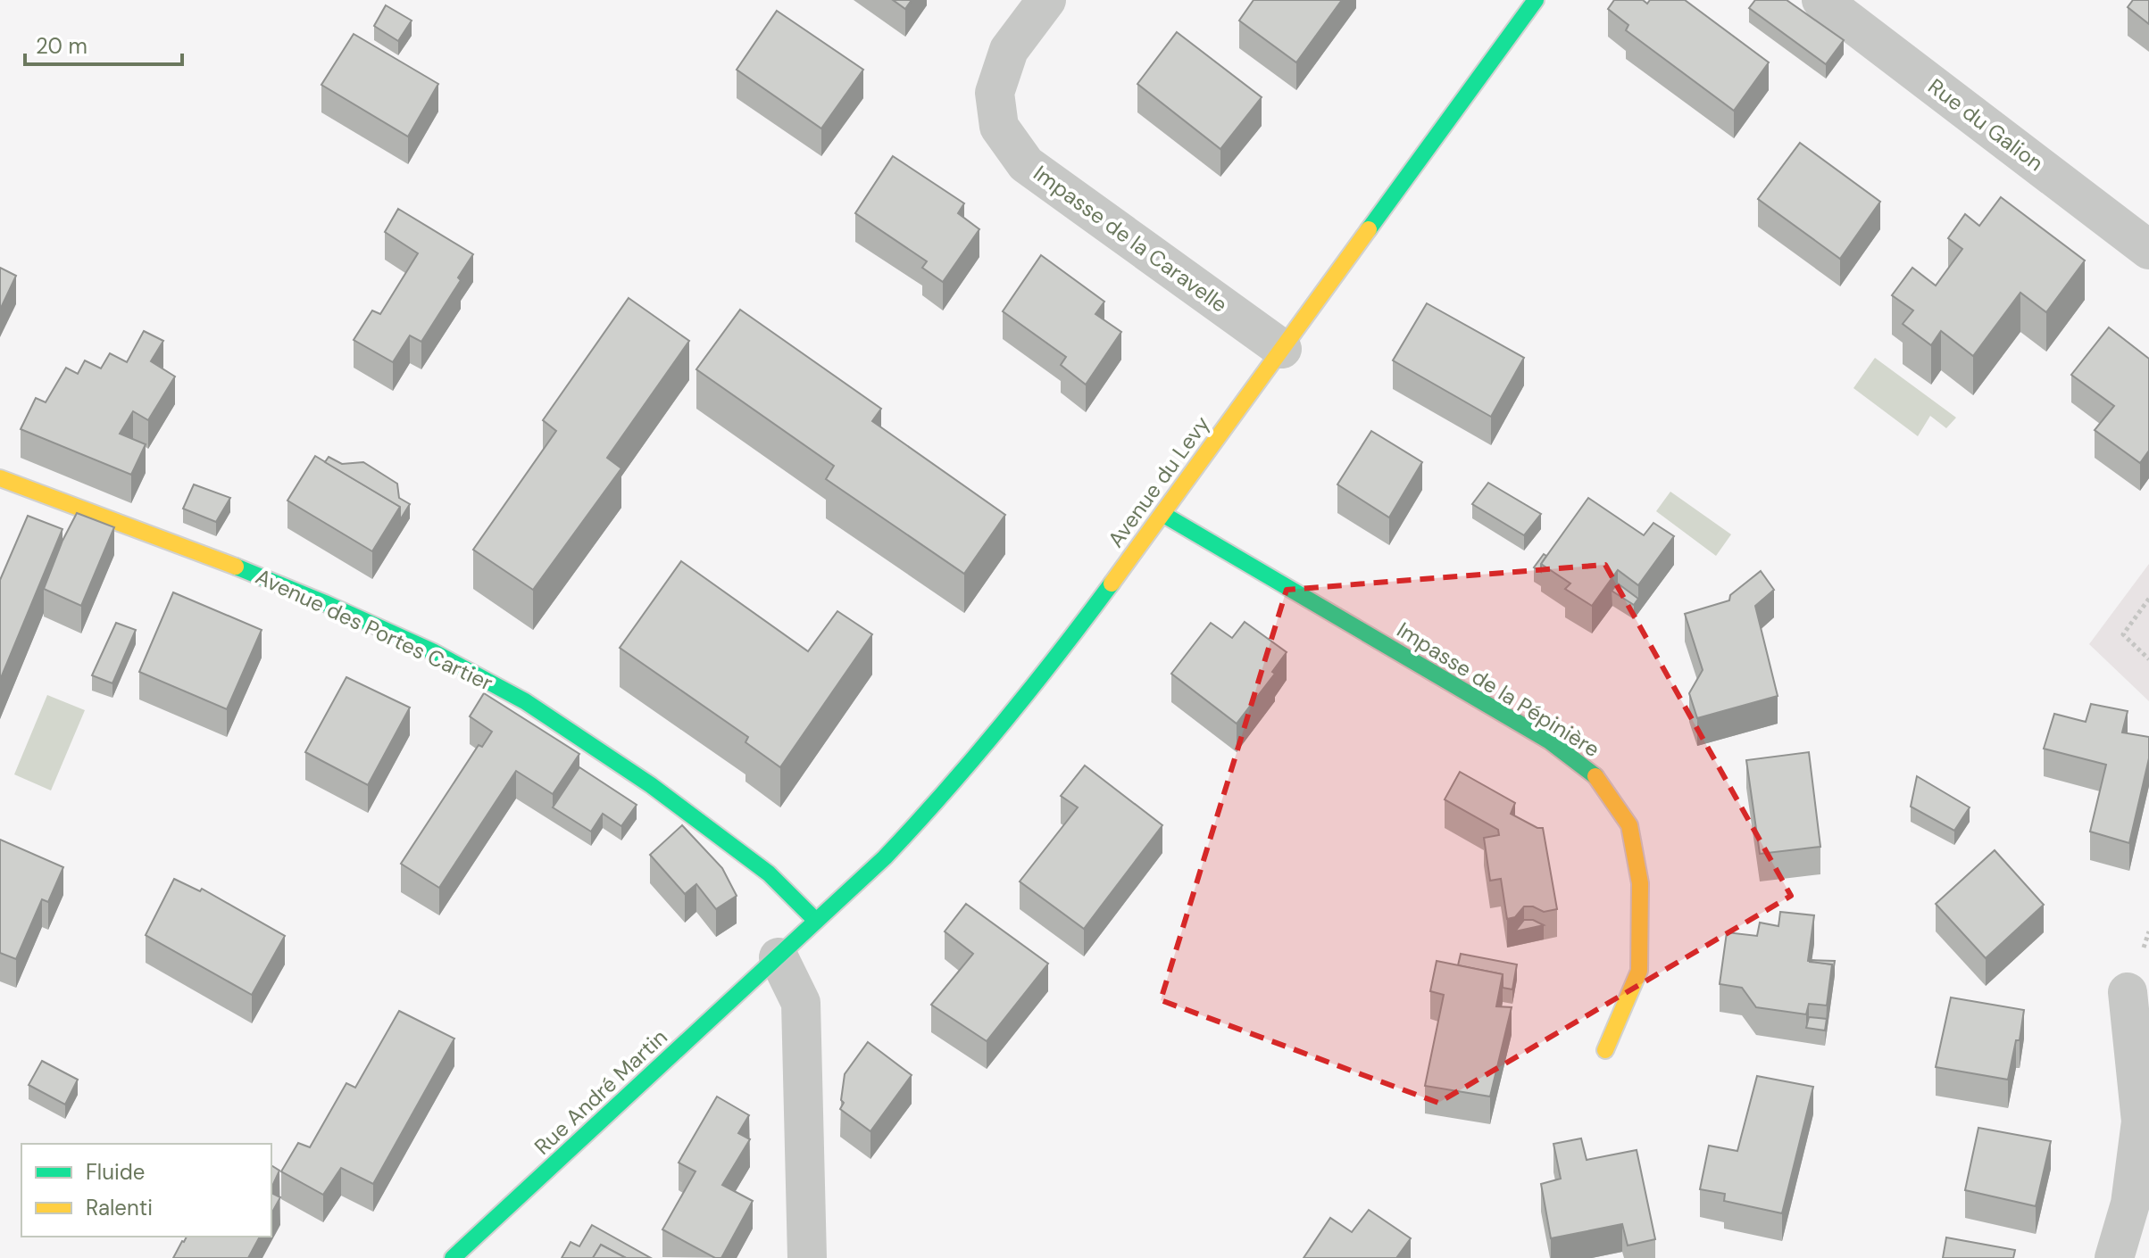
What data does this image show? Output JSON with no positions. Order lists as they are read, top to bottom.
{
  "streets": {
    "street": [
      "Rue du Galion",
      "Impasse de la Caravelle",
      "Avenue du Levy",
      "Avenue des Portes Cartier",
      "Impasse de la Pépinière",
      "Rue André Martin"
    ]
  },
  "crossings": [
    ["Impasse de la Caravelle", "Avenue du Levy"],
    ["Avenue du Levy", "Avenue des Portes Cartier"],
    ["Avenue du Levy", "Impasse de la Pépinière"],
    ["Avenue du Levy", "Rue André Martin"]
  ],
  "legend": ["Fluide", "Ralenti"],
  "scale_bar": "20 m"
}
